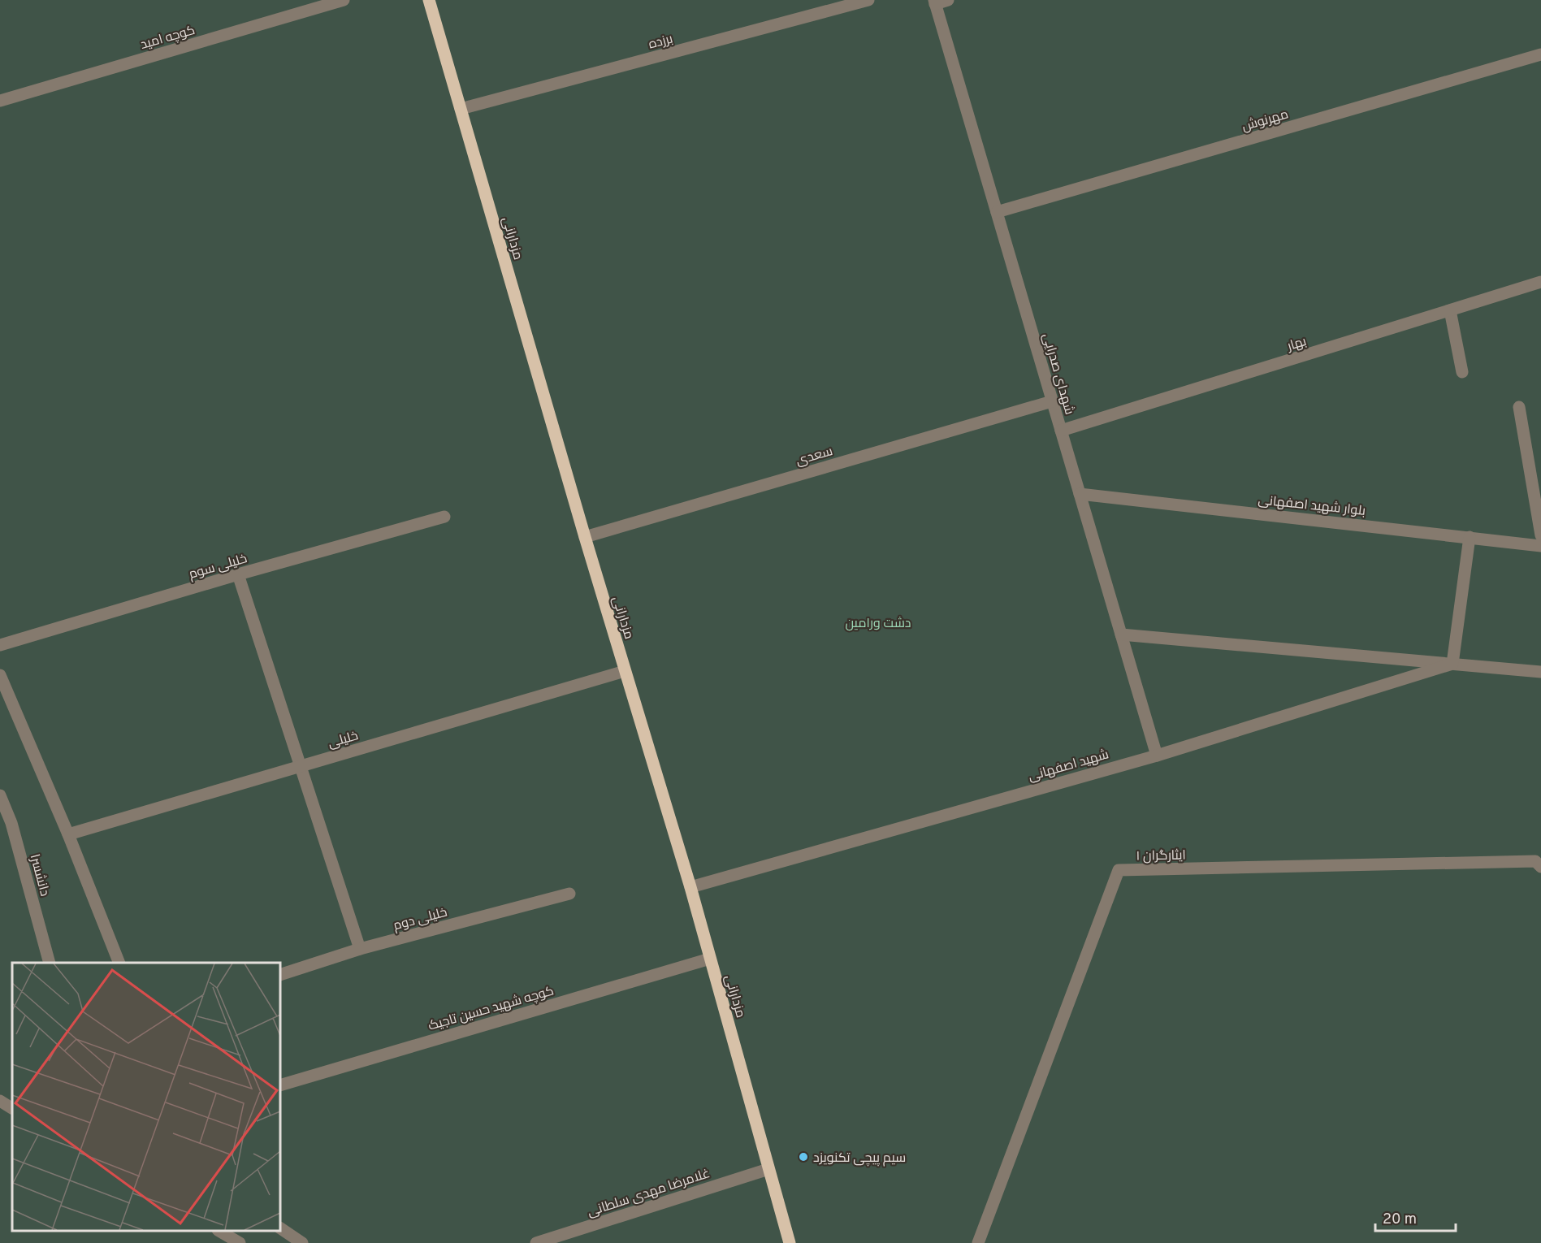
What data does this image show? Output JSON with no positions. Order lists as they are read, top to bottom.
{
  "streets": {
    "main road": ["مزدارانی"],
    "street": [
      "کوچه امید",
      "برزده",
      "مهرنوش",
      "بهار",
      "شهدای صدرایی",
      "سعدی",
      "بلوار شهید اصفهانی",
      "خلیلی سوم",
      "خلیلی",
      "شهید اصفهانی",
      "ایثارگران ۱",
      "دانشسرا",
      "خلیلی دوم",
      "کوچه شهید حسین تاجیک",
      "غلامرضا مهدی سلطانی"
    ]
  },
  "crossings": [
    ["برزده", "مزدارانی"],
    ["مهرنوش", "شهدای صدرایی"],
    ["مزدارانی", "سعدی"],
    ["مزدارانی", "خلیلی"],
    ["مزدارانی", "شهید اصفهانی"],
    ["مزدارانی", "کوچه شهید حسین تاجیک"],
    ["مزدارانی", "غلامرضا مهدی سلطانی"],
    ["بهار", "شهدای صدرایی"],
    ["شهدای صدرایی", "سعدی"],
    ["شهدای صدرایی", "بلوار شهید اصفهانی"],
    ["شهدای صدرایی", "شهید اصفهانی"]
  ],
  "parks": ["دشت ورامین"],
  "places": ["سیم پیچی تکنویزد"],
  "scale_bar": "20 m"
}
